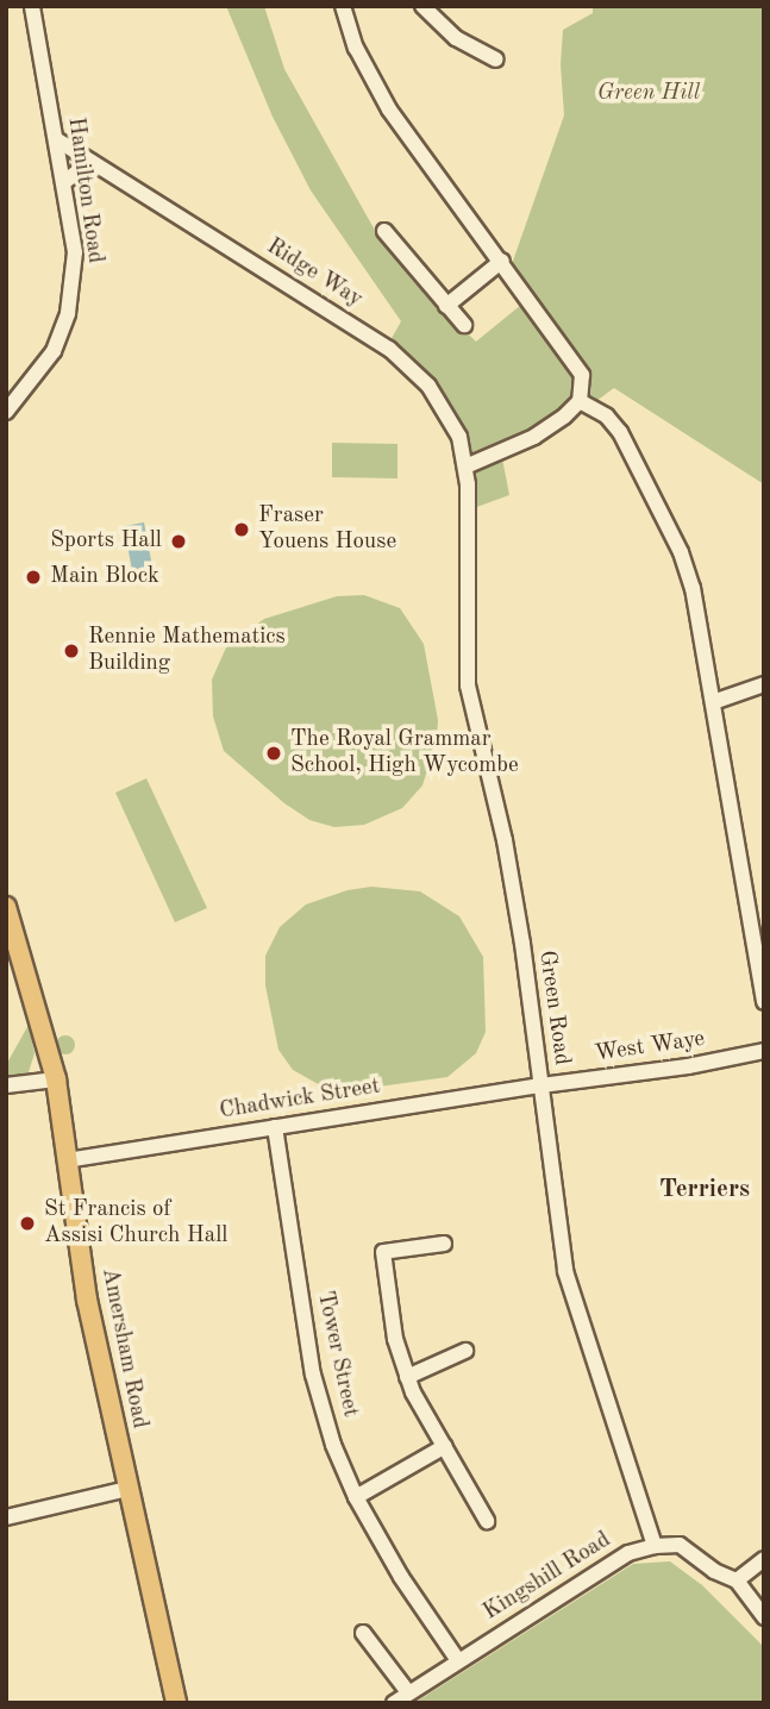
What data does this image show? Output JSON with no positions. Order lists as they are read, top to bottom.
{
  "streets": {
    "main road": ["Amersham Road"],
    "street": [
      "Hamilton Road",
      "Ridge Way",
      "Green Road",
      "West Waye",
      "Chadwick Street",
      "Tower Street",
      "Kingshill Road"
    ]
  },
  "crossings": [
    ["Hamilton Road", "Ridge Way"],
    ["Ridge Way", "Green Road"],
    ["Green Road", "West Waye"],
    ["Green Road", "Chadwick Street"],
    ["Green Road", "Kingshill Road"],
    ["West Waye", "Chadwick Street"],
    ["Chadwick Street", "Amersham Road"],
    ["Chadwick Street", "Tower Street"],
    ["Tower Street", "Kingshill Road"]
  ],
  "districts": ["Terriers"],
  "parks": ["Green Hill"],
  "places": [
    "Fraser Youens House",
    "Sports Hall",
    "Main Block",
    "Rennie Mathematics Building",
    "The Royal Grammar School, High Wycombe",
    "St Francis of Assisi Church Hall"
  ]
}
